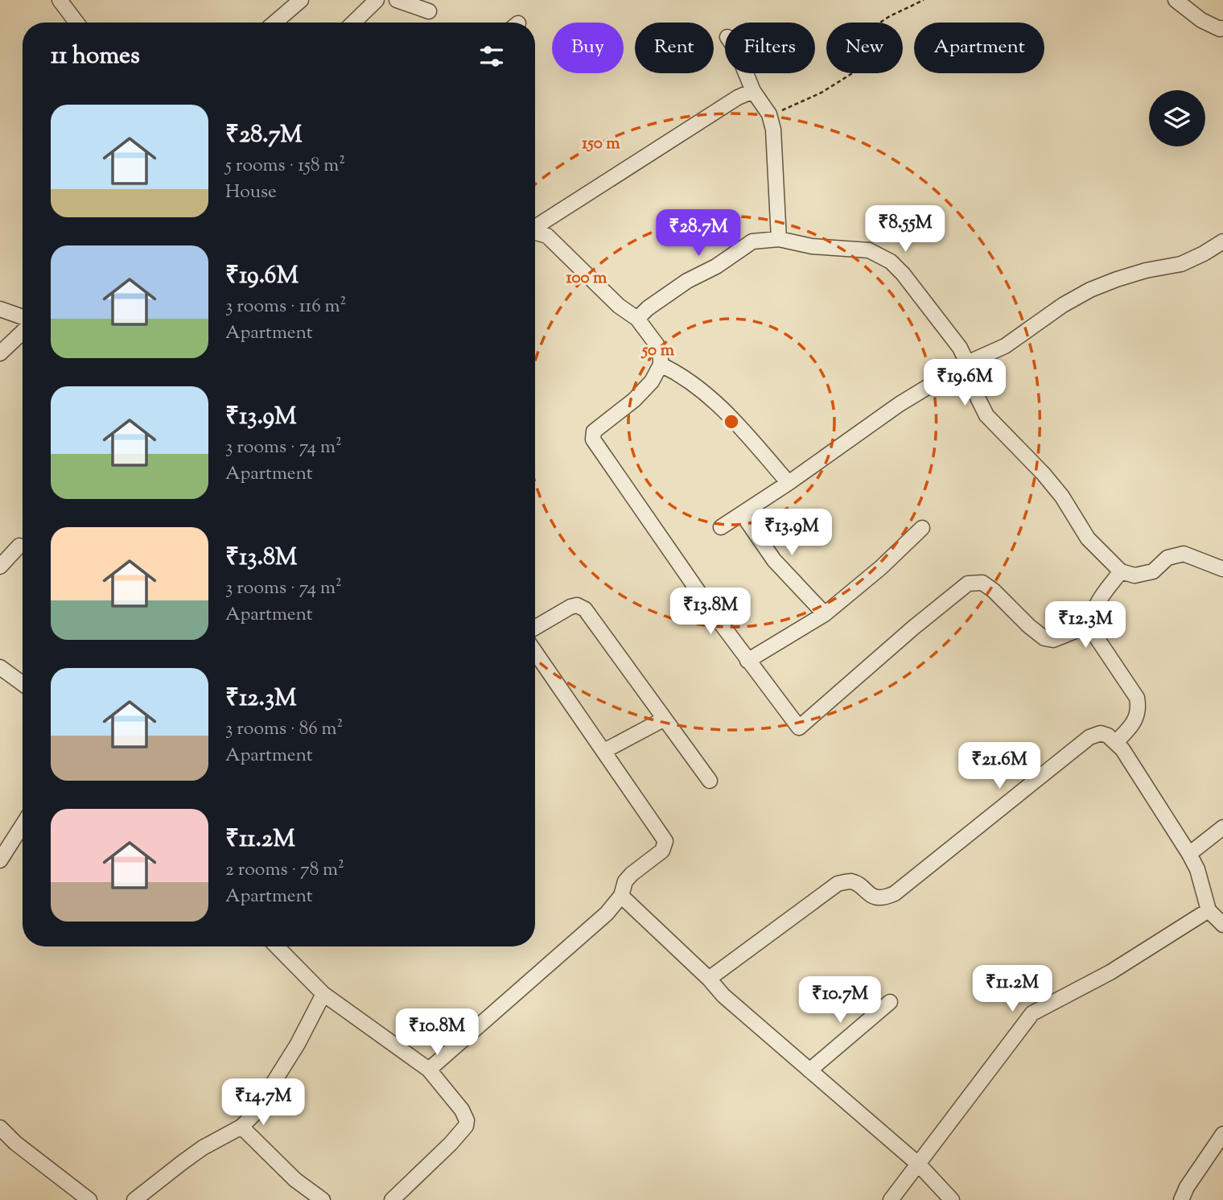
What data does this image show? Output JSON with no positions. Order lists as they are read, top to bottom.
{
  "page": {
    "chip": [
      "Buy",
      "Rent",
      "Filters",
      "New",
      "Apartment"
    ],
    "heading": "11 homes",
    "list": [
      {
        "name": "₹28.7M",
        "note": "5 rooms · 158 m² · House"
      },
      {
        "name": "₹19.6M",
        "note": "3 rooms · 116 m² · Apartment"
      },
      {
        "name": "₹13.9M",
        "note": "3 rooms · 74 m² · Apartment"
      },
      {
        "name": "₹13.8M",
        "note": "3 rooms · 74 m² · Apartment"
      },
      {
        "name": "₹12.3M",
        "note": "3 rooms · 86 m² · Apartment"
      },
      {
        "name": "₹11.2M",
        "note": "2 rooms · 78 m² · Apartment"
      }
    ],
    "price": [
      "₹8.55M",
      "₹28.7M",
      "₹19.6M",
      "₹13.9M",
      "₹13.8M",
      "₹12.3M",
      "₹21.6M",
      "₹11.2M",
      "₹10.7M",
      "₹10.8M",
      "₹14.7M"
    ]
  },
  "rings": ["150 m", "100 m", "50 m"]
}
